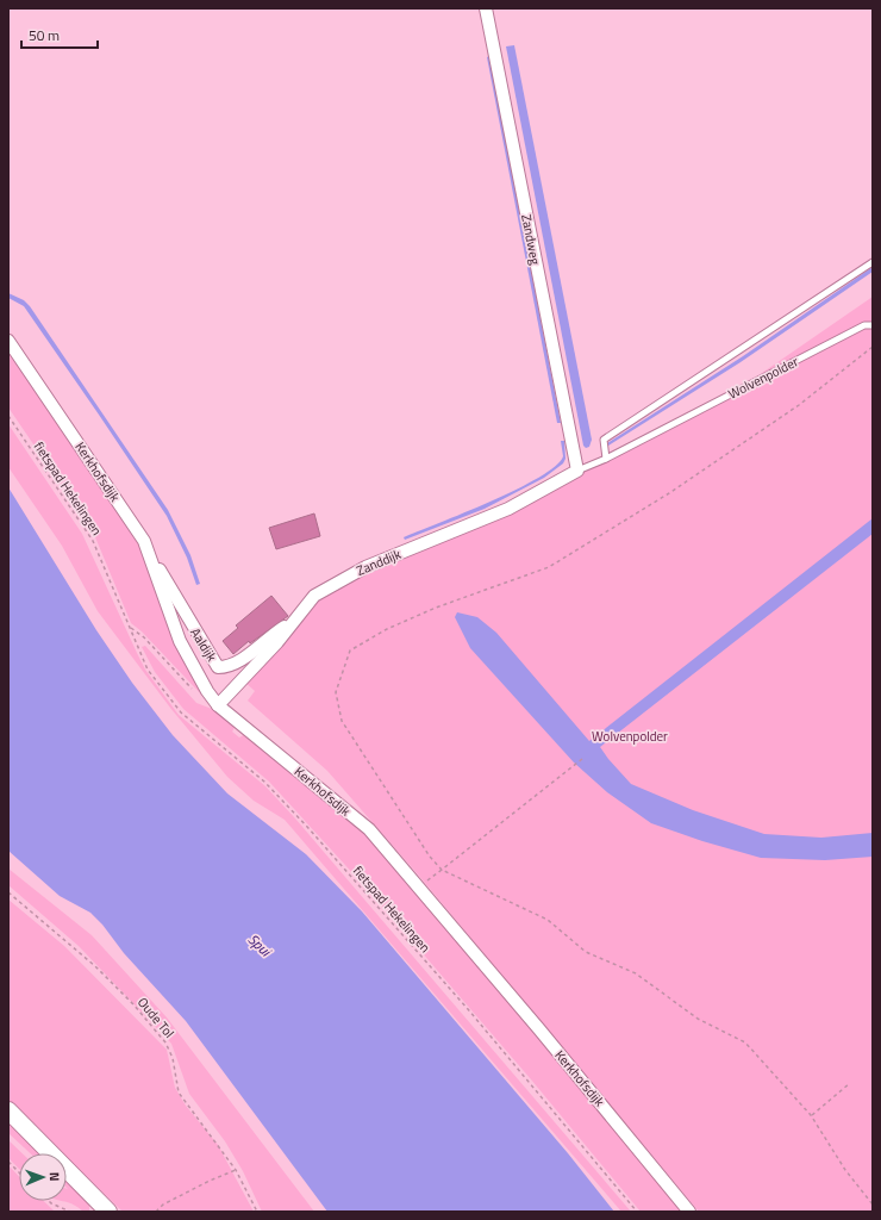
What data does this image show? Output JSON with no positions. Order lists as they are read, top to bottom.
{
  "streets": {
    "street": [
      "Zandweg",
      "Kerkhofsdijk",
      "Zanddijk",
      "Aaldijk"
    ],
    "lane": ["Wolvenpolder"],
    "path": ["fietspad Hekelingen", "Oude Tol"]
  },
  "crossings": [
    ["Zandweg", "Wolvenpolder"],
    ["Zandweg", "Zanddijk"],
    ["Wolvenpolder", "Zanddijk"],
    ["Kerkhofsdijk", "Zanddijk"],
    ["Kerkhofsdijk", "Aaldijk"],
    ["Zanddijk", "Aaldijk"]
  ],
  "water": ["Spui"],
  "parks": ["Wolvenpolder"],
  "scale_bar": "50 m",
  "north": "right"
}
